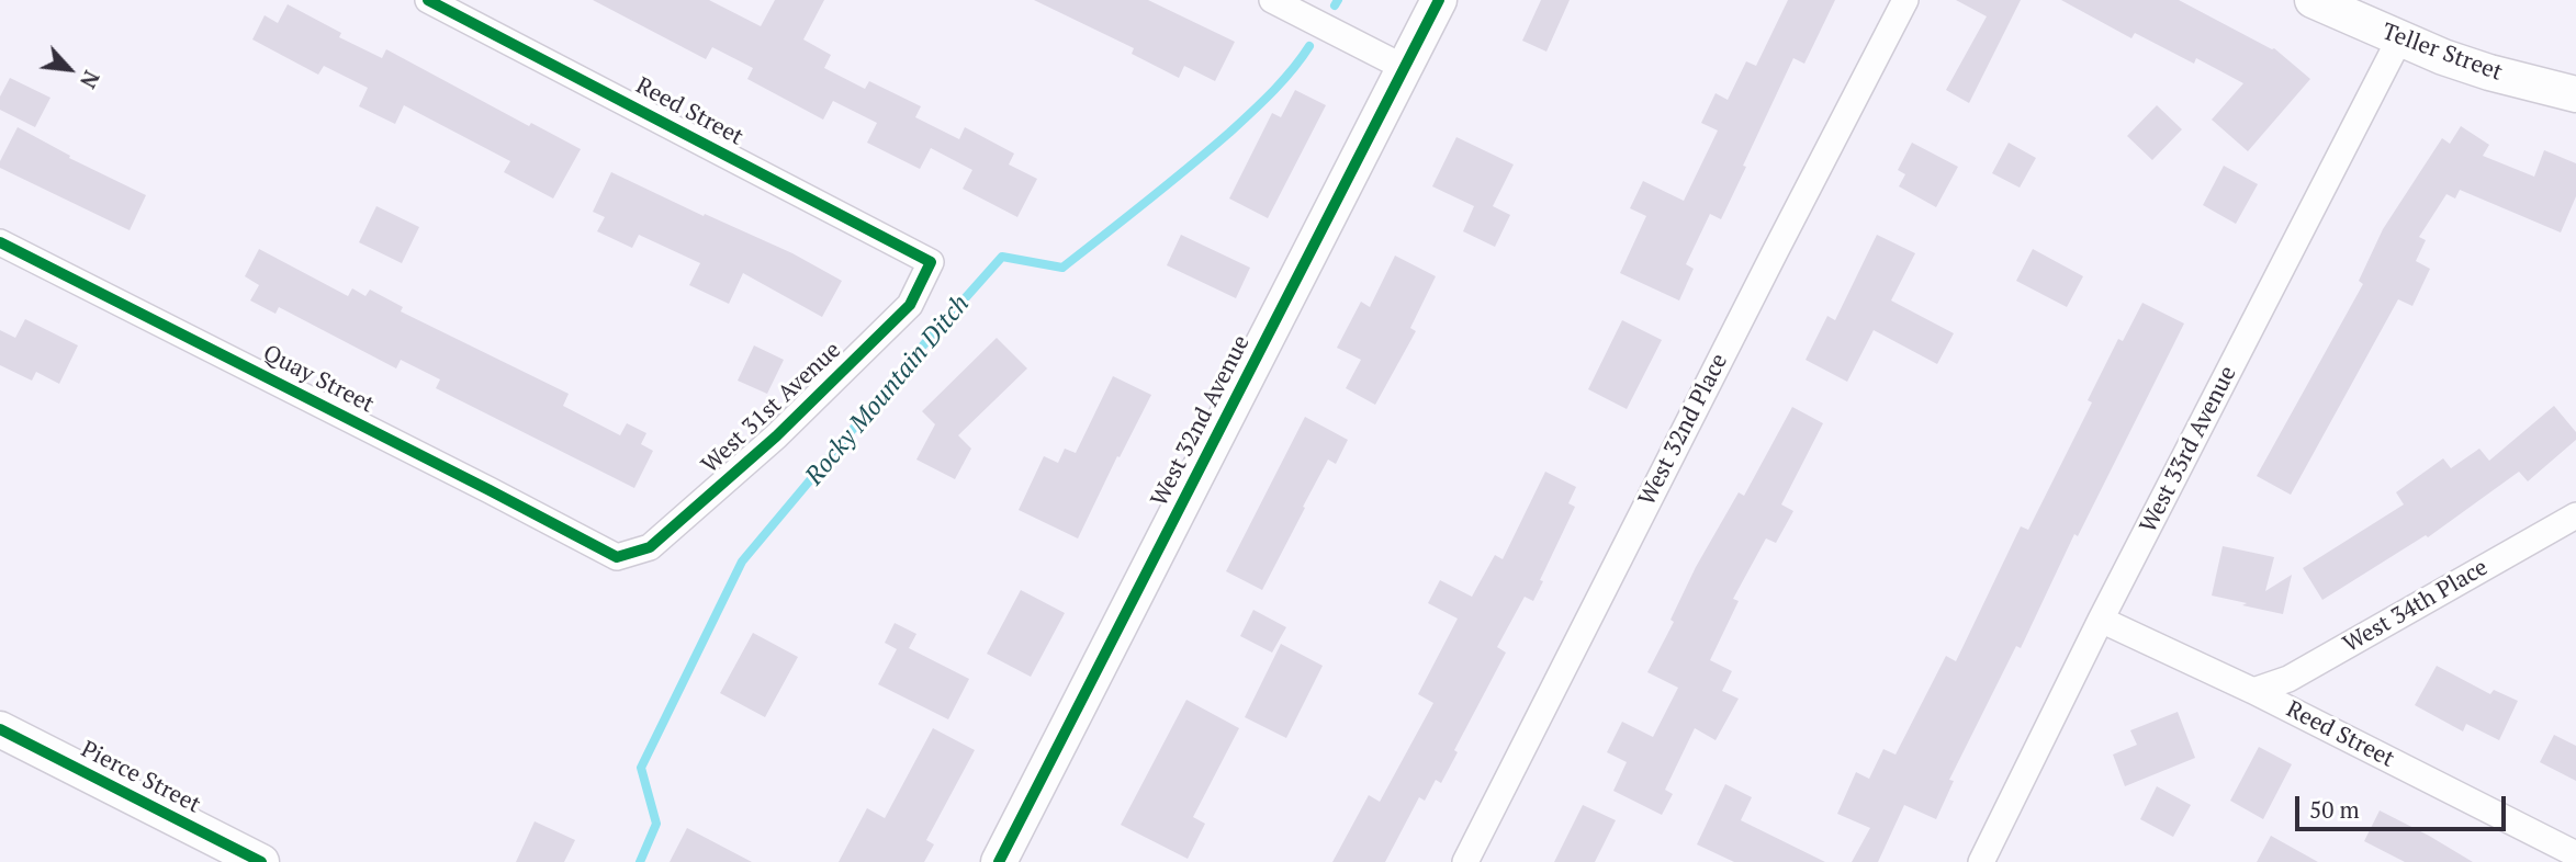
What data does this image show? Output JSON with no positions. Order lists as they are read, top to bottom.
{
  "streets": {
    "street": [
      "Teller Street",
      "Reed Street",
      "Quay Street",
      "West 31st Avenue",
      "West 32nd Avenue",
      "West 32nd Place",
      "West 33rd Avenue",
      "West 34th Place",
      "Pierce Street"
    ]
  },
  "crossings": [
    ["Teller Street", "West 33rd Avenue"],
    ["Reed Street", "West 31st Avenue"],
    ["Reed Street", "West 33rd Avenue"],
    ["Reed Street", "West 34th Place"],
    ["Quay Street", "West 31st Avenue"]
  ],
  "water": ["Rocky Mountain Ditch"],
  "scale_bar": "50 m",
  "north": "bottom right"
}
